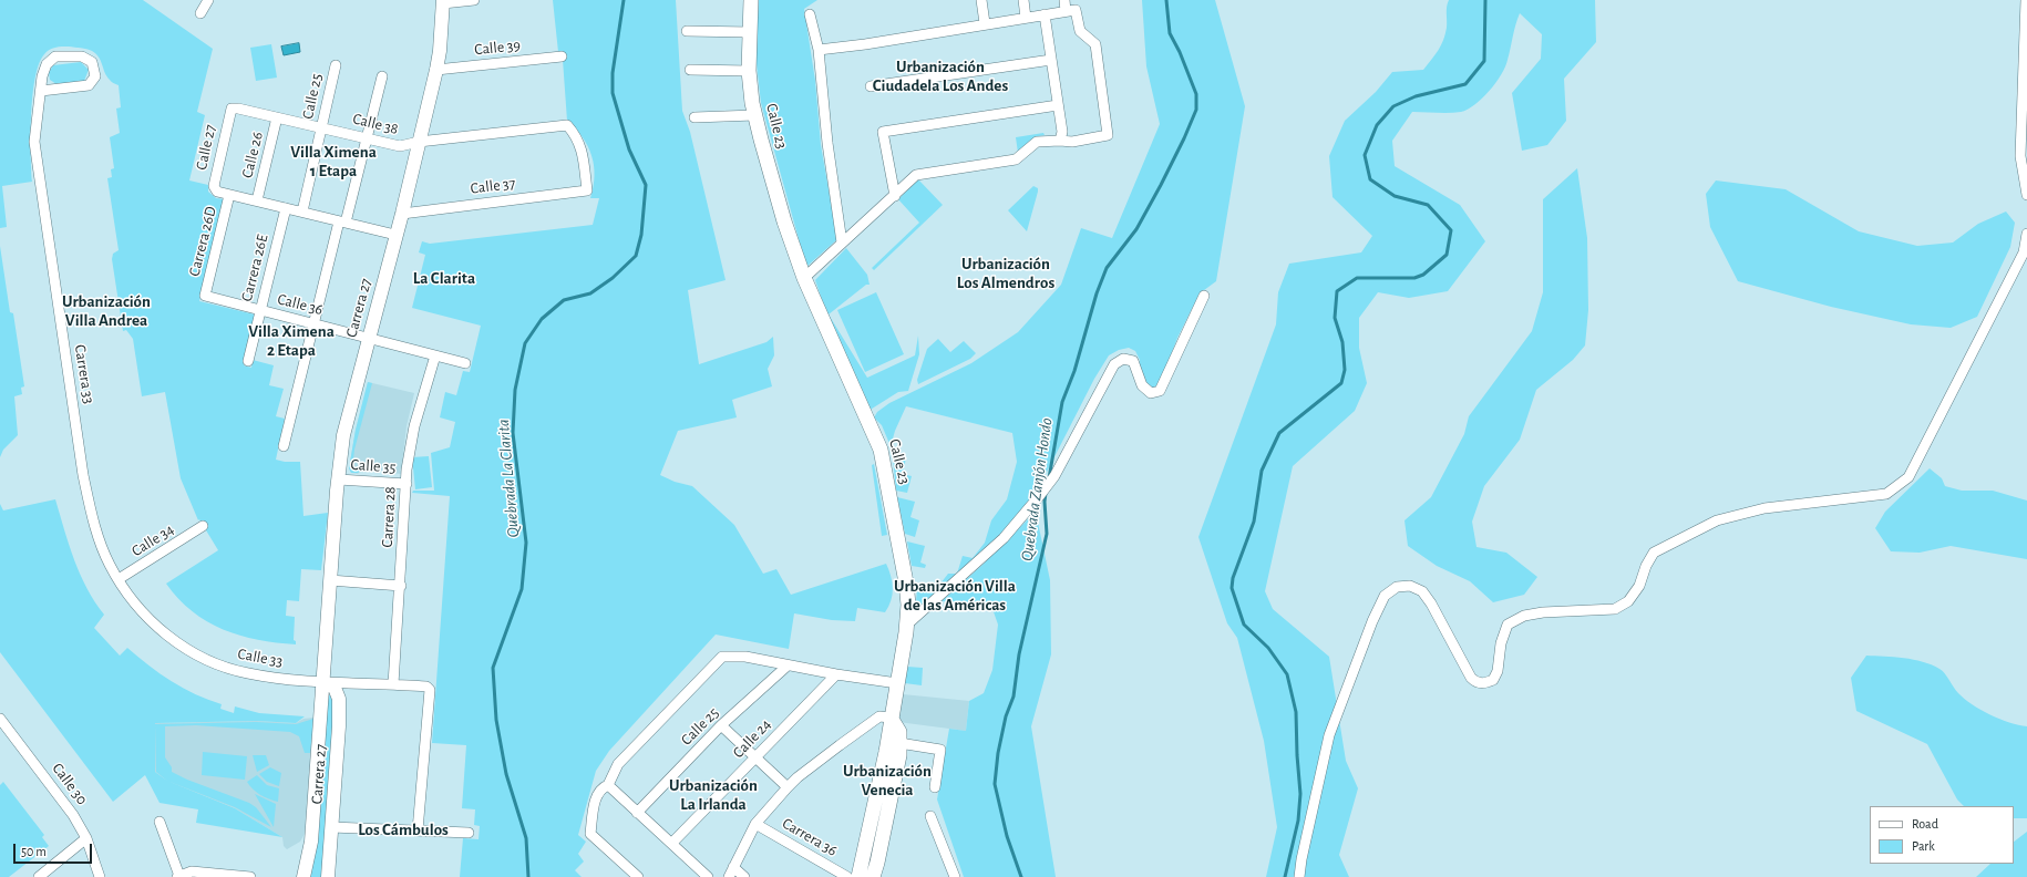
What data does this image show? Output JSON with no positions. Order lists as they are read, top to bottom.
{
  "streets": {
    "main road": ["Calle 23"],
    "street": [
      "Calle 39",
      "Calle 25",
      "Calle 38",
      "Calle 27",
      "Calle 26",
      "Calle 37",
      "Carrera 26D",
      "Carrera 26E",
      "Calle 36",
      "Carrera 27",
      "Carrera 33",
      "Calle 35",
      "Carrera 28",
      "Calle 34",
      "Calle 33",
      "Calle 24",
      "Calle 30",
      "Carrera 36"
    ]
  },
  "crossings": [
    ["Calle 39", "Carrera 27"],
    ["Calle 25", "Calle 38"],
    ["Calle 38", "Calle 27"],
    ["Calle 38", "Calle 26"],
    ["Calle 38", "Calle 37"],
    ["Calle 38", "Carrera 27"],
    ["Calle 27", "Carrera 26D"],
    ["Calle 37", "Carrera 27"],
    ["Carrera 26D", "Calle 36"],
    ["Carrera 26E", "Calle 36"],
    ["Calle 36", "Carrera 27"],
    ["Calle 36", "Carrera 28"],
    ["Carrera 27", "Calle 35"],
    ["Carrera 27", "Calle 33"],
    ["Carrera 33", "Calle 34"],
    ["Carrera 33", "Calle 33"],
    ["Calle 35", "Carrera 28"],
    ["Carrera 28", "Calle 33"],
    ["Calle 34", "Calle 33"]
  ],
  "districts": [
    "Urbanización Ciudadela Los Andes",
    "Villa Ximena 1 Etapa",
    "Urbanización Los Almendros",
    "La Clarita",
    "Urbanización Villa Andrea",
    "Villa Ximena 2 Etapa",
    "Urbanización Villa de las Américas",
    "Urbanización Venecia",
    "Urbanización La Irlanda",
    "Los Cámbulos"
  ],
  "water": ["Quebrada La Clarita", "Quebrada Zanjón Hondo"],
  "legend": ["Road", "Park"],
  "scale_bar": "50 m"
}
